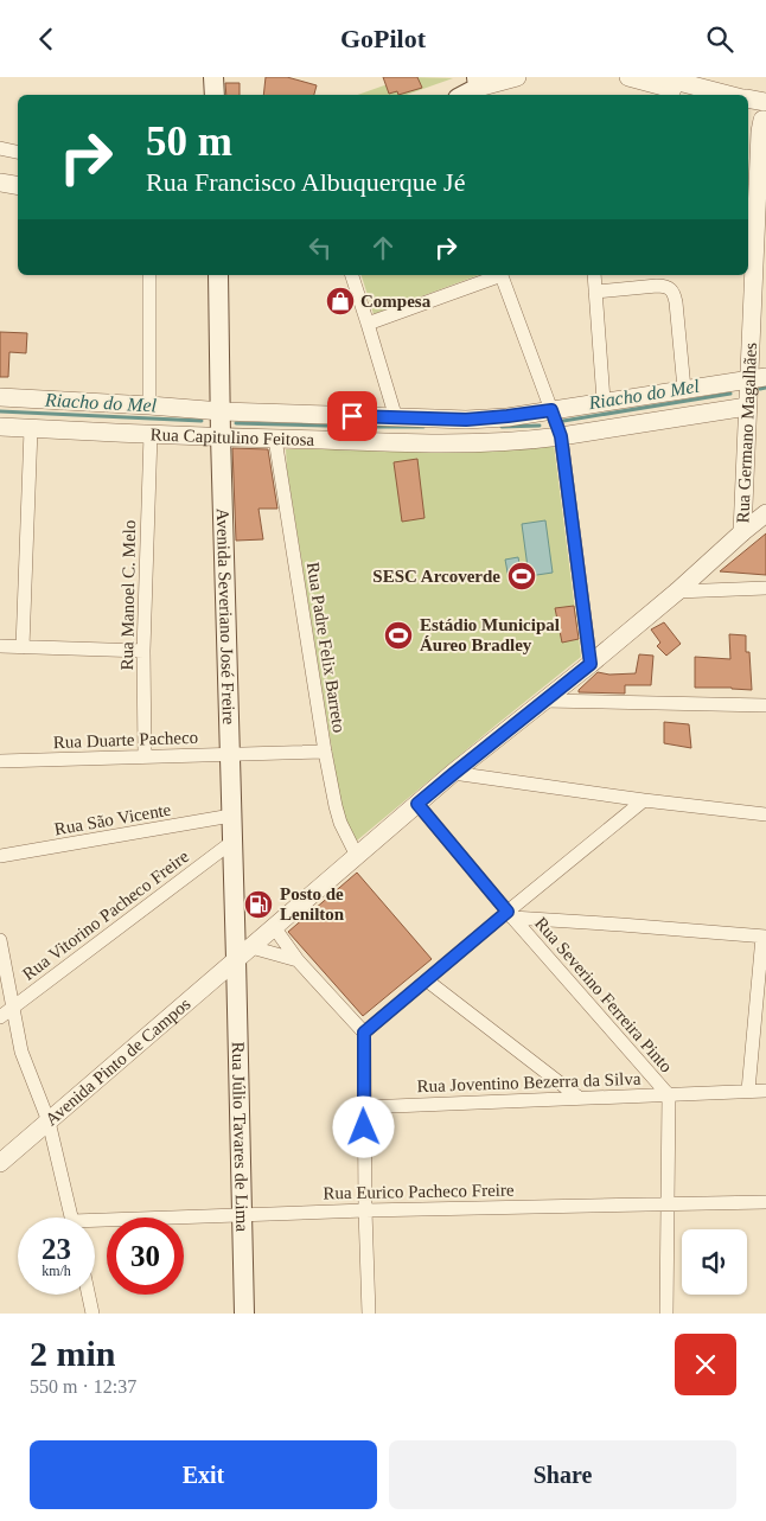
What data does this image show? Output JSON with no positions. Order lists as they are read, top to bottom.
{
  "streets": {
    "main road": ["Avenida Severiano José Freire", "Rua Júlio Tavares de Lima"],
    "street": [
      "Rua Germano Magalhães",
      "Rua Capitulino Feitosa",
      "Rua Manoel C. Melo",
      "Rua Padre Felix Barreto",
      "Rua Duarte Pacheco",
      "Rua São Vicente",
      "Rua Vitorino Pacheco Freire",
      "Rua Severino Ferreira Pinto",
      "Avenida Pinto de Campos",
      "Rua Joventino Bezerra da Silva",
      "Rua Eurico Pacheco Freire"
    ]
  },
  "crossings": [
    ["Rua Germano Magalhães", "Rua Capitulino Feitosa"],
    ["Rua Germano Magalhães", "Avenida Pinto de Campos"],
    ["Rua Capitulino Feitosa", "Rua Manoel C. Melo"],
    ["Rua Capitulino Feitosa", "Avenida Severiano José Freire"],
    ["Rua Capitulino Feitosa", "Rua Padre Felix Barreto"],
    ["Rua Manoel C. Melo", "Rua Duarte Pacheco"],
    ["Avenida Severiano José Freire", "Rua Duarte Pacheco"],
    ["Avenida Severiano José Freire", "Rua São Vicente"],
    ["Avenida Severiano José Freire", "Rua Vitorino Pacheco Freire"],
    ["Avenida Severiano José Freire", "Avenida Pinto de Campos"],
    ["Avenida Severiano José Freire", "Rua Júlio Tavares de Lima"],
    ["Rua Padre Felix Barreto", "Rua Duarte Pacheco"],
    ["Rua Padre Felix Barreto", "Avenida Pinto de Campos"],
    ["Rua Severino Ferreira Pinto", "Avenida Pinto de Campos"],
    ["Rua Severino Ferreira Pinto", "Rua Joventino Bezerra da Silva"],
    ["Rua Severino Ferreira Pinto", "Rua Eurico Pacheco Freire"],
    ["Avenida Pinto de Campos", "Rua Júlio Tavares de Lima"],
    ["Rua Júlio Tavares de Lima", "Rua Eurico Pacheco Freire"]
  ],
  "water": ["Riacho do Mel"],
  "places": {
    "shop": ["Compesa"],
    "sports": ["SESC Arcoverde", "Estádio Municipal Áureo Bradley"],
    "fuel station": ["Posto de Lenilton"]
  },
  "page": {
    "header": "GoPilot",
    "turn": ["50 m", "Rua Francisco Albuquerque Jé"],
    "speed": "23 km/h",
    "limit": "30",
    "heading": ["2 min", "550 m · 12:37"],
    "buttons": ["Exit", "Share"]
  }
}
